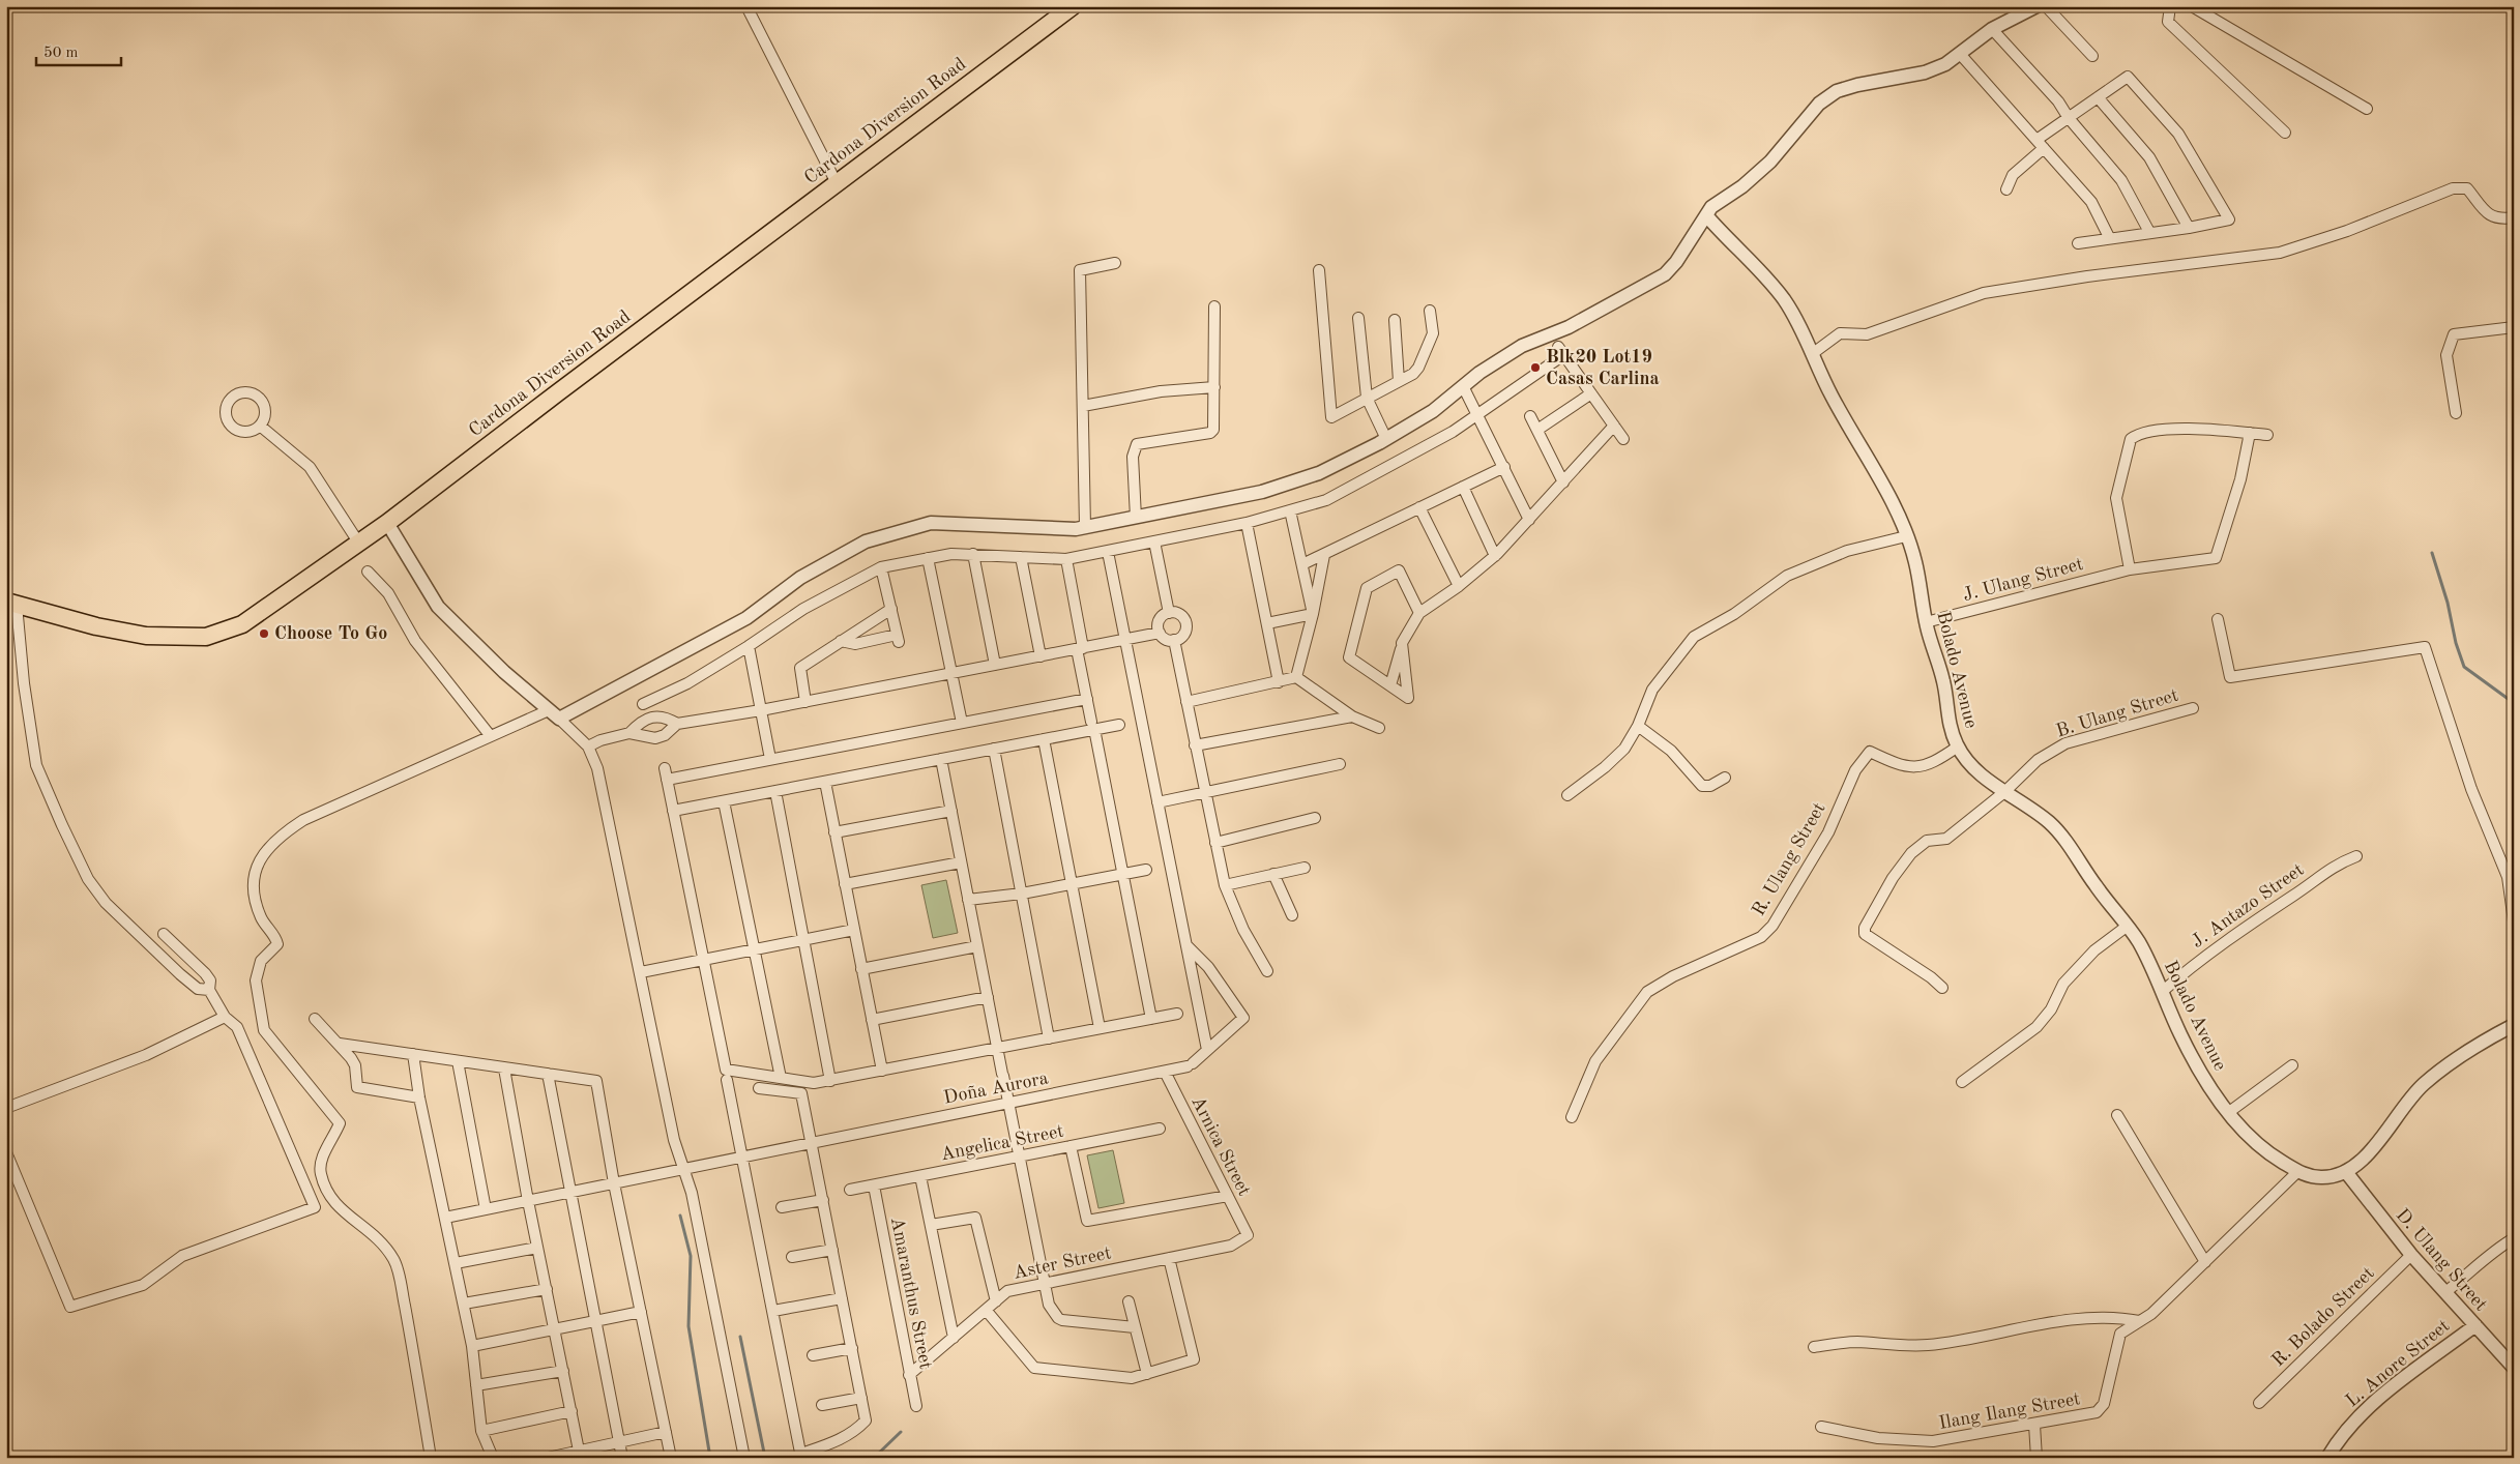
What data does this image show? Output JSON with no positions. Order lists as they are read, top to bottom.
{
  "streets": {
    "main road": ["Cardona Diversion Road"],
    "street": [
      "J. Ulang Street",
      "Bolado Avenue",
      "B. Ulang Street",
      "R. Ulang Street",
      "J. Antazo Street",
      "Doña Aurora",
      "Angelica Street",
      "Arnica Street",
      "D. Ulang Street",
      "Aster Street",
      "Amaranthus Street",
      "R. Bolado Street",
      "L. Anore Street",
      "Ilang Ilang Street"
    ]
  },
  "crossings": [
    ["J. Ulang Street", "Bolado Avenue"],
    ["Bolado Avenue", "B. Ulang Street"],
    ["Bolado Avenue", "R. Ulang Street"],
    ["Bolado Avenue", "J. Antazo Street"],
    ["Bolado Avenue", "D. Ulang Street"],
    ["Bolado Avenue", "Ilang Ilang Street"],
    ["Doña Aurora", "Arnica Street"],
    ["Angelica Street", "Amaranthus Street"],
    ["Arnica Street", "Aster Street"],
    ["D. Ulang Street", "R. Bolado Street"],
    ["D. Ulang Street", "L. Anore Street"],
    ["Aster Street", "Amaranthus Street"]
  ],
  "places": ["Blk20 Lot19 Casas Carlina", "Choose To Go"],
  "scale_bar": "50 m"
}
